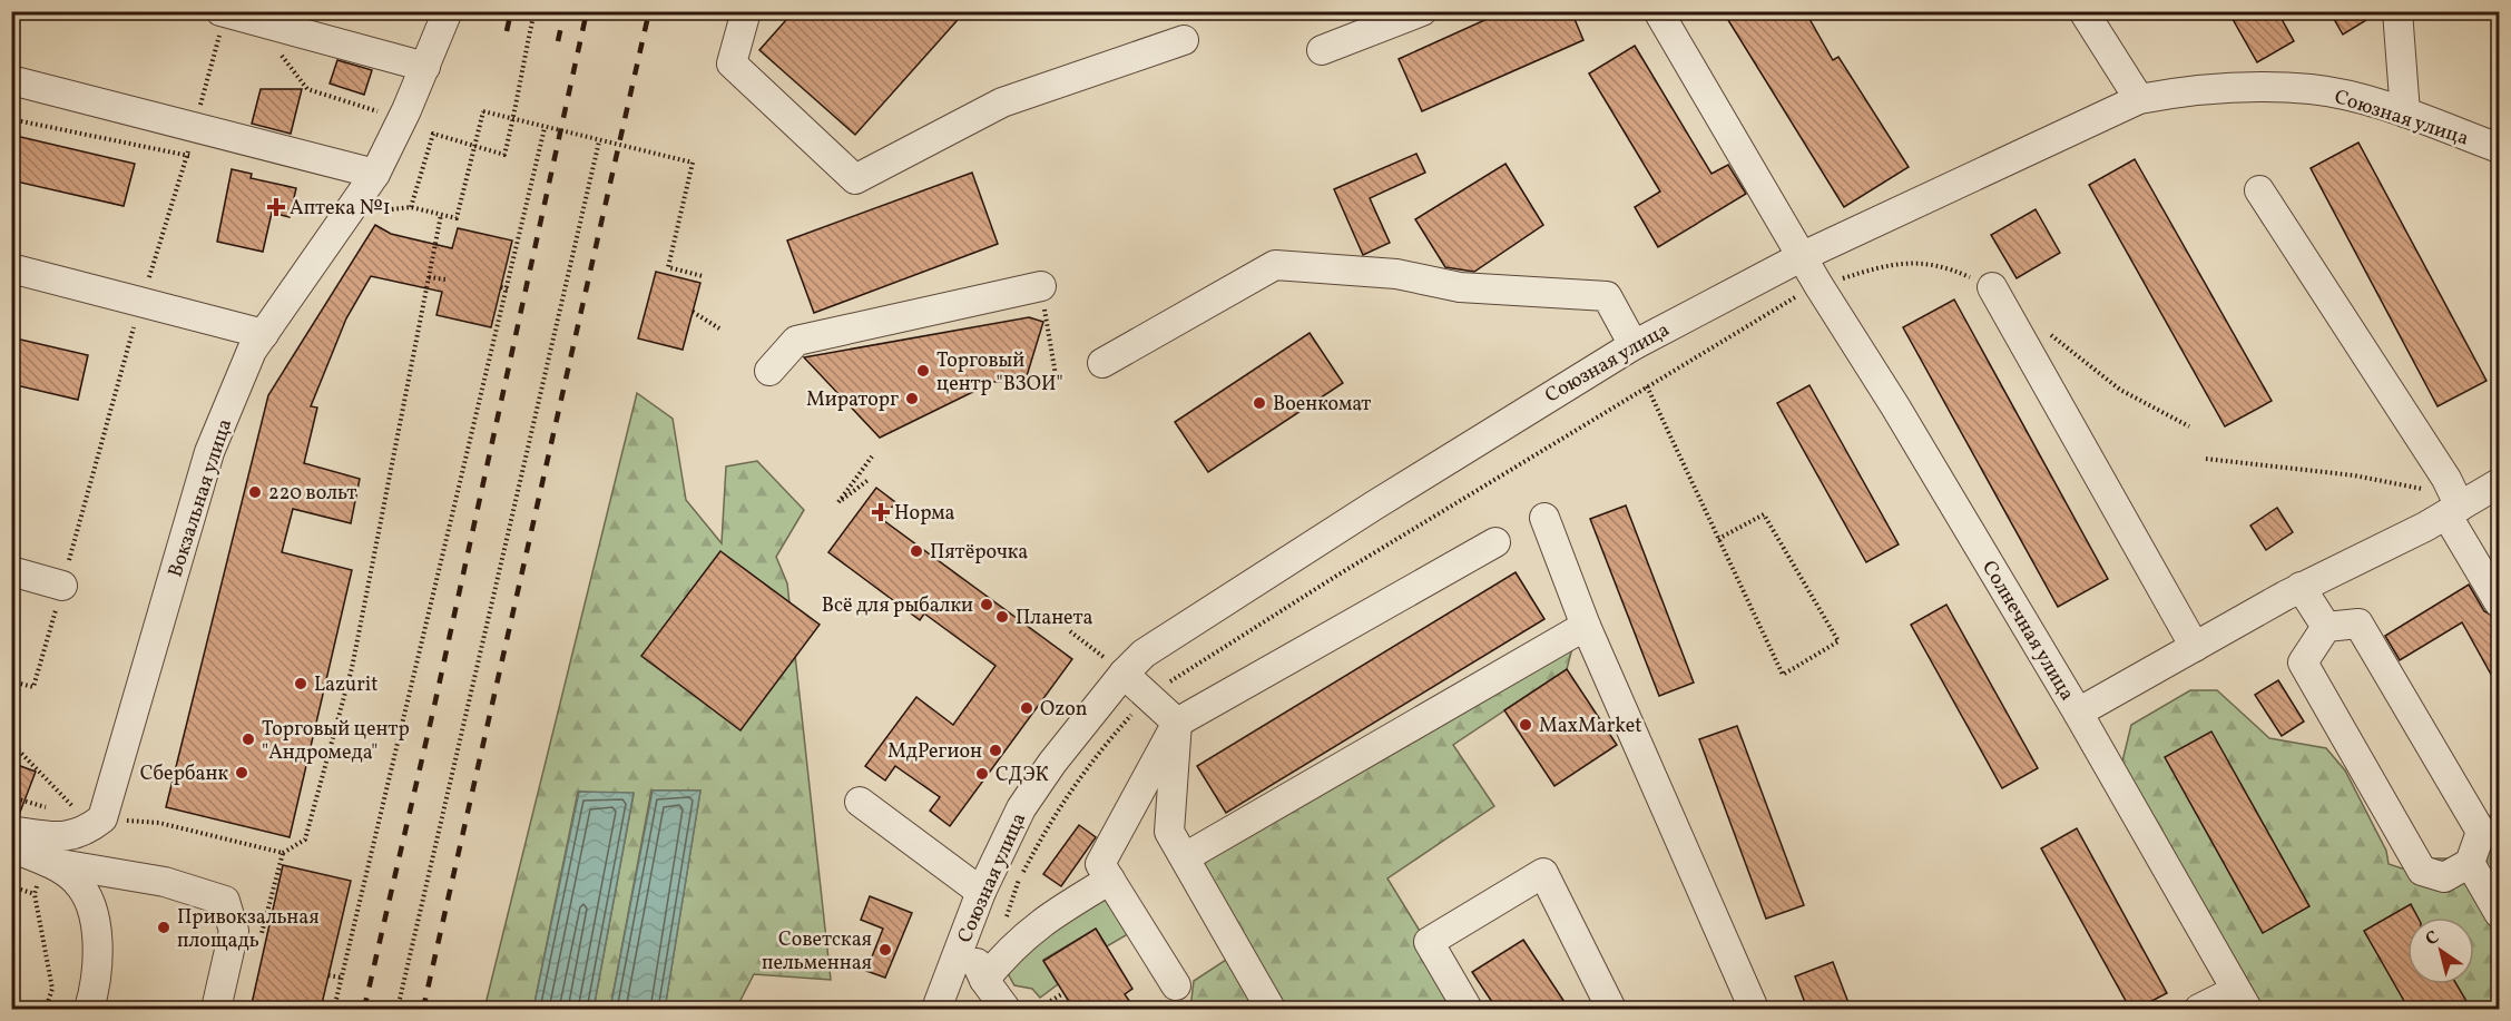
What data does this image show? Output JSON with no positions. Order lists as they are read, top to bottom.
{
  "streets": {
    "street": ["Союзная улица", "Вокзальная улица", "Солнечная улица"]
  },
  "crossings": [
    ["Союзная улица", "Солнечная улица"]
  ],
  "places": {
    "health": ["Аптека №1", "Норма"],
    "other": [
      "Торговый центр \"ВЗОИ\"",
      "Мираторг",
      "Военкомат",
      "220 вольт",
      "Пятёрочка",
      "Всё для рыбалки",
      "Планета",
      "Lazurit",
      "Ozon",
      "MaxMarket",
      "Торговый центр \"Андромеда\"",
      "МдРегион",
      "Сбербанк",
      "СДЭК",
      "Привокзальная площадь",
      "Советская пельменная"
    ]
  },
  "north": "top left"
}
